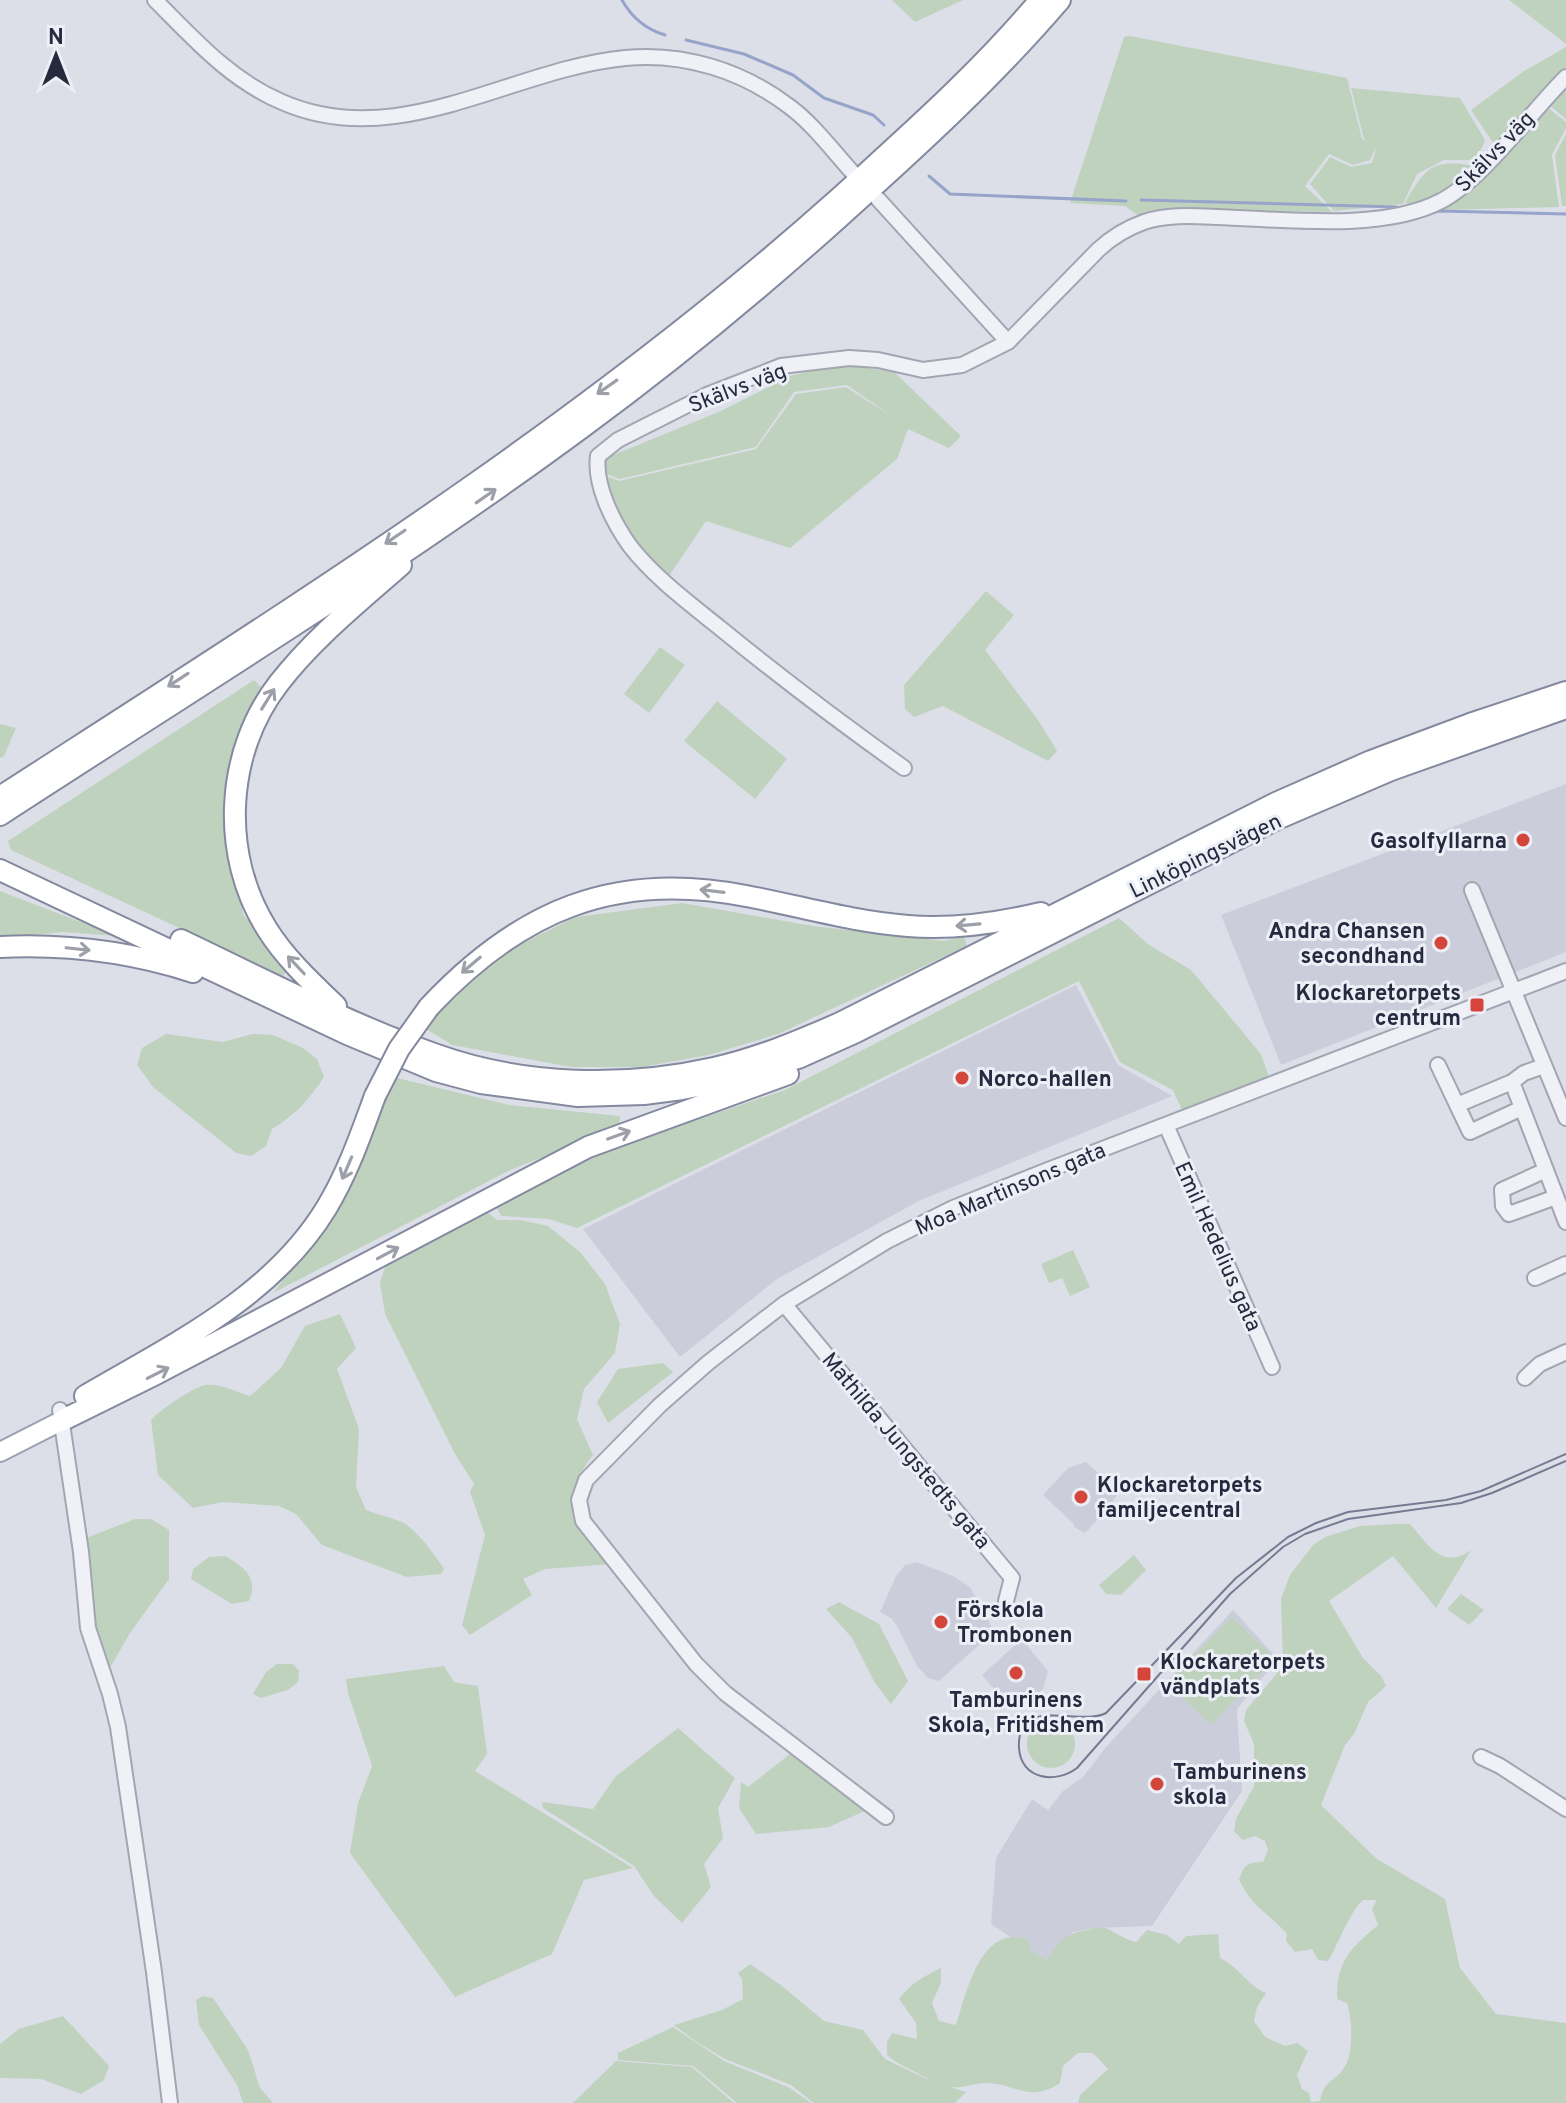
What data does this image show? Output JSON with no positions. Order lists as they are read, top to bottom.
{
  "streets": {
    "highway": ["Linköpingsvägen"],
    "street": [
      "Skälvs väg",
      "Moa Martinsons gata",
      "Emil Hedelius gata",
      "Mathilda Jungstedts gata"
    ]
  },
  "crossings": [
    ["Moa Martinsons gata", "Emil Hedelius gata"],
    ["Moa Martinsons gata", "Mathilda Jungstedts gata"]
  ],
  "places": {
    "other": [
      "Gasolfyllarna",
      "Andra Chansen secondhand",
      "Norco-hallen",
      "Klockaretorpets familjecentral",
      "Förskola Trombonen",
      "Tamburinens Skola, Fritidshem",
      "Tamburinens skola"
    ],
    "transit": ["Klockaretorpets centrum", "Klockaretorpets vändplats"]
  },
  "north": "top"
}
